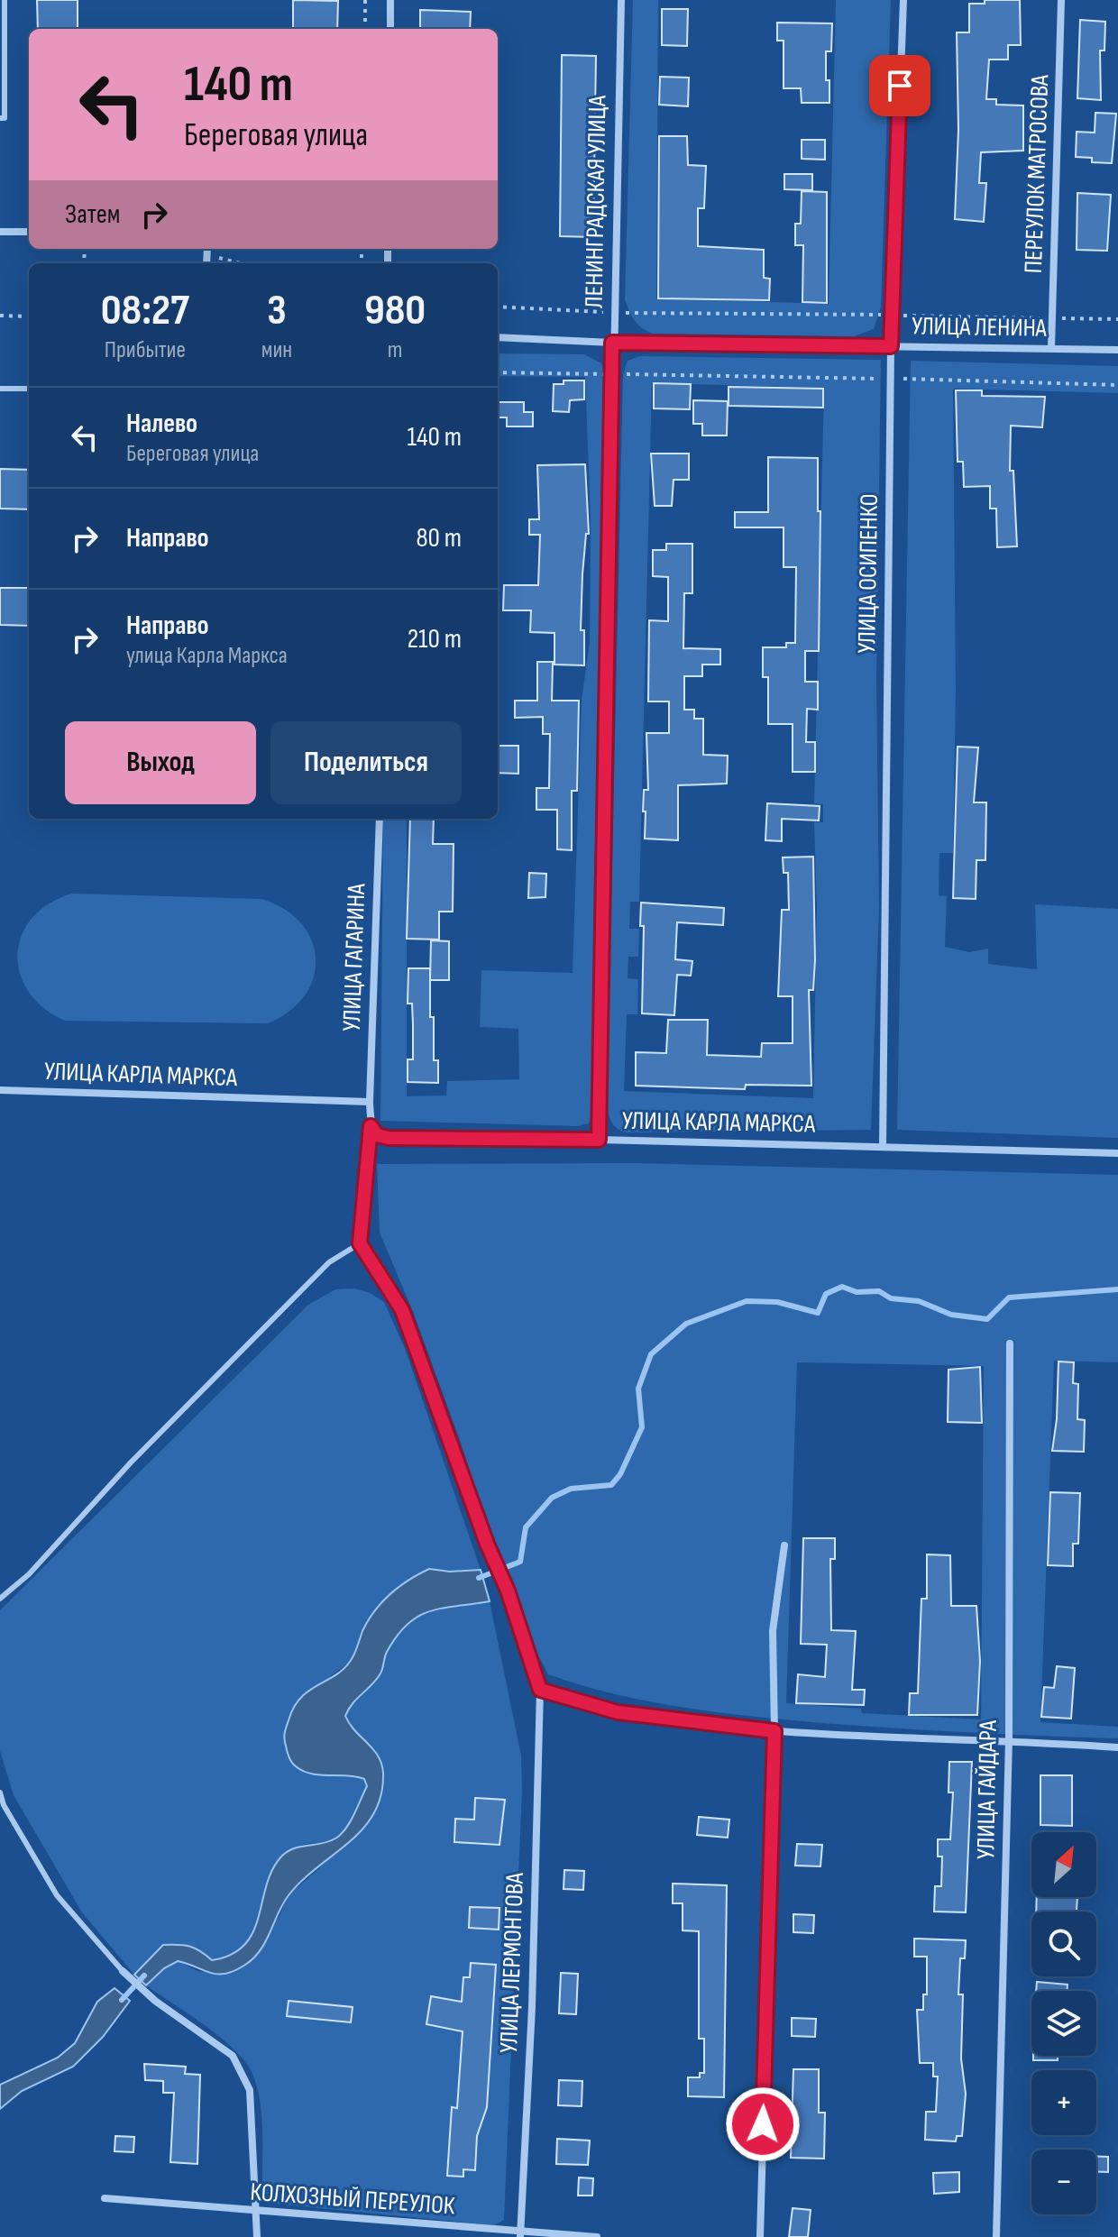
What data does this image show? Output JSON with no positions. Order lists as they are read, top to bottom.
{
  "streets": {
    "street": [
      "ПЕРЕУЛОК МАТРОСОВА",
      "ЛЕНИНГРАДСКАЯ УЛИЦА",
      "УЛИЦА ЛЕНИНА",
      "УЛИЦА ОСИПЕНКО",
      "УЛИЦА ГАГАРИНА",
      "УЛИЦА КАРЛА МАРКСА",
      "УЛИЦА ГАЙДАРА",
      "УЛИЦА ЛЕРМОНТОВА",
      "КОЛХОЗНЫЙ ПЕРЕУЛОК"
    ]
  },
  "crossings": [
    ["ПЕРЕУЛОК МАТРОСОВА", "УЛИЦА ЛЕНИНА"],
    ["ЛЕНИНГРАДСКАЯ УЛИЦА", "УЛИЦА ЛЕНИНА"],
    ["ЛЕНИНГРАДСКАЯ УЛИЦА", "УЛИЦА КАРЛА МАРКСА"],
    ["УЛИЦА ЛЕНИНА", "УЛИЦА ОСИПЕНКО"],
    ["УЛИЦА ОСИПЕНКО", "УЛИЦА КАРЛА МАРКСА"],
    ["УЛИЦА ГАГАРИНА", "УЛИЦА КАРЛА МАРКСА"],
    ["УЛИЦА ЛЕРМОНТОВА", "КОЛХОЗНЫЙ ПЕРЕУЛОК"]
  ],
  "north": "top right",
  "page": {
    "turn": ["140 m", "Береговая улица"],
    "then": "Затем",
    "eta": [
      "08:27",
      "Прибытие",
      "3",
      "мин",
      "980",
      "m"
    ],
    "list": [
      {
        "name": "Налево",
        "note": "Береговая улица",
        "value": "140 m"
      },
      {
        "name": "Направо",
        "value": "80 m"
      },
      {
        "name": "Направо",
        "note": "улица Карла Маркса",
        "value": "210 m"
      }
    ],
    "buttons": ["Выход", "Поделиться"],
    "map_buttons": ["+", "−"]
  }
}
